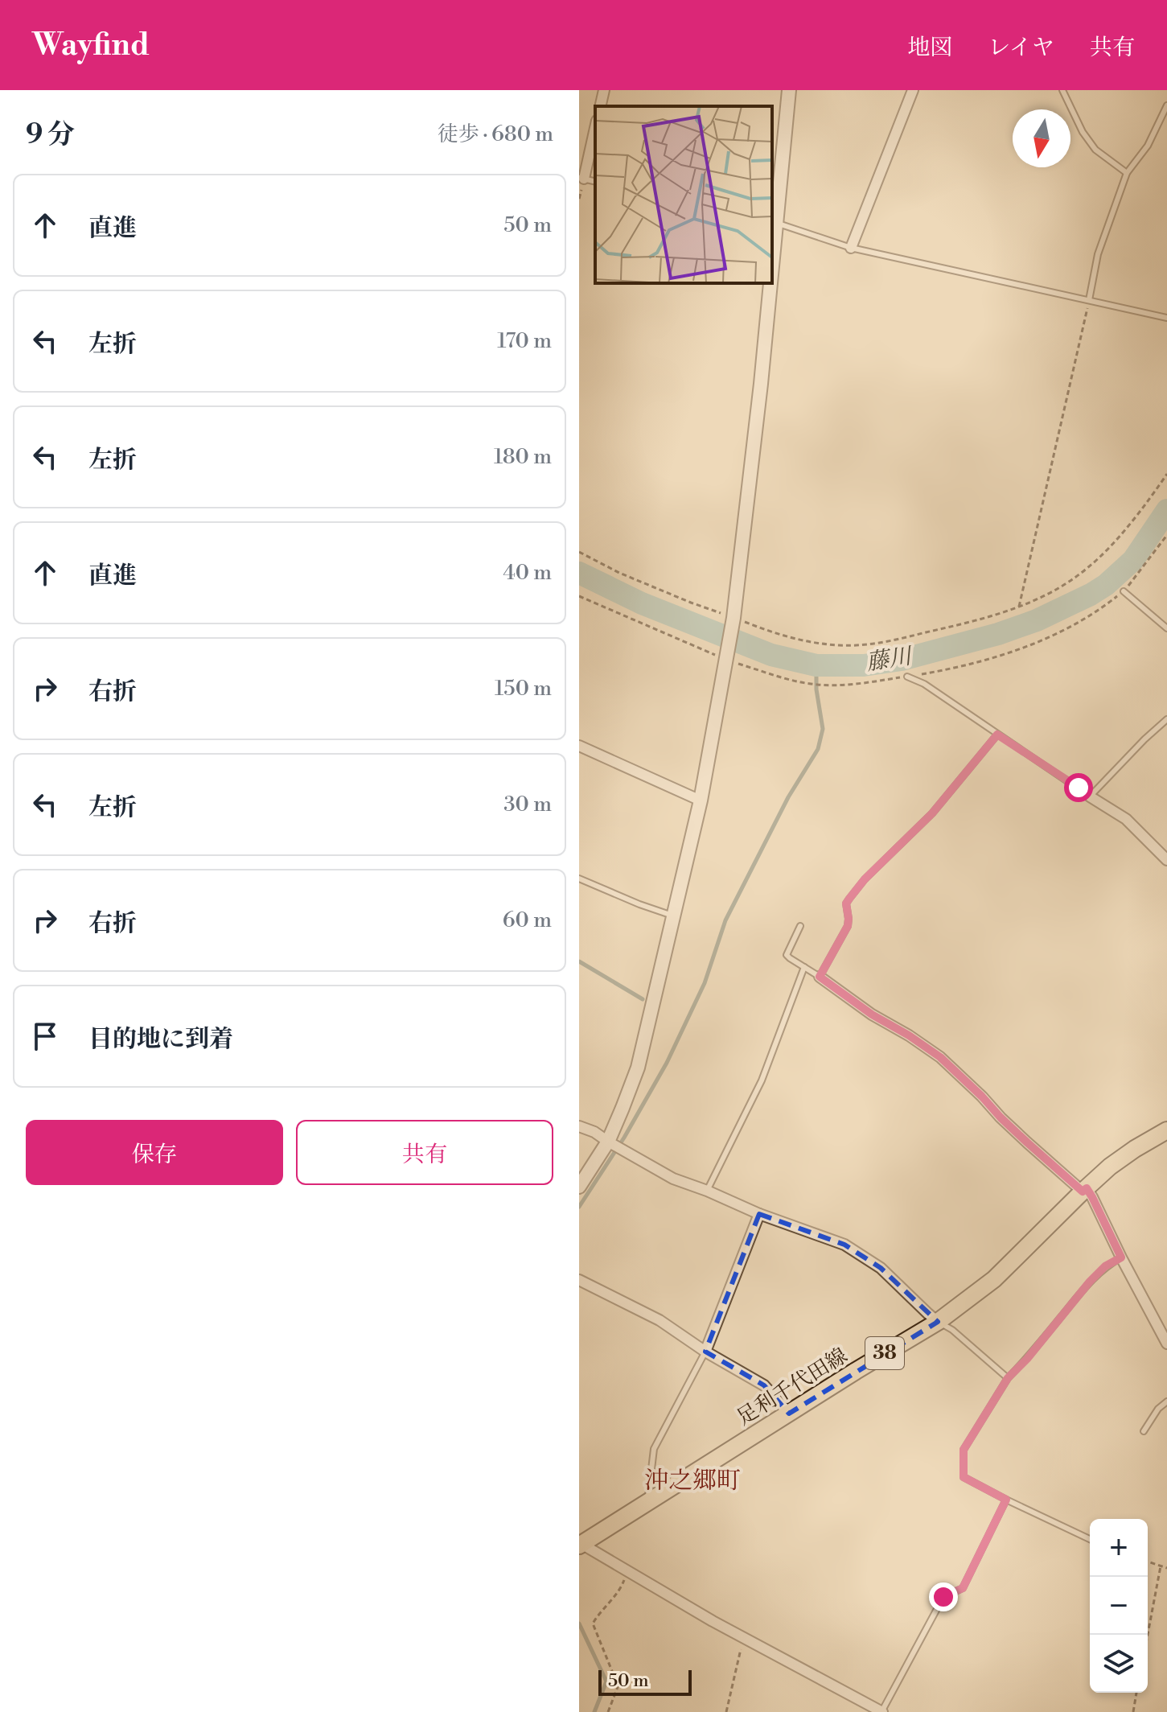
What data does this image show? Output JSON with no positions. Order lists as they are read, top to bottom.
{
  "streets": {
    "main road": ["38", "足利千代田線"]
  },
  "districts": ["沖之郷町"],
  "water": ["藤川"],
  "scale_bar": "50 m",
  "north": "bottom",
  "page": {
    "header": "Wayfind",
    "nav": ["地図", "レイヤ", "共有"],
    "heading": ["9 分", "徒歩 · 680 m"],
    "list": [
      ["直進", "50 m"],
      ["左折", "170 m"],
      ["左折", "180 m"],
      ["直進", "40 m"],
      ["右折", "150 m"],
      ["左折", "30 m"],
      ["右折", "60 m"],
      "目的地に到着"
    ],
    "buttons": ["保存", "共有"],
    "map_buttons": ["+", "−"],
    "scale": "50 m"
  }
}
